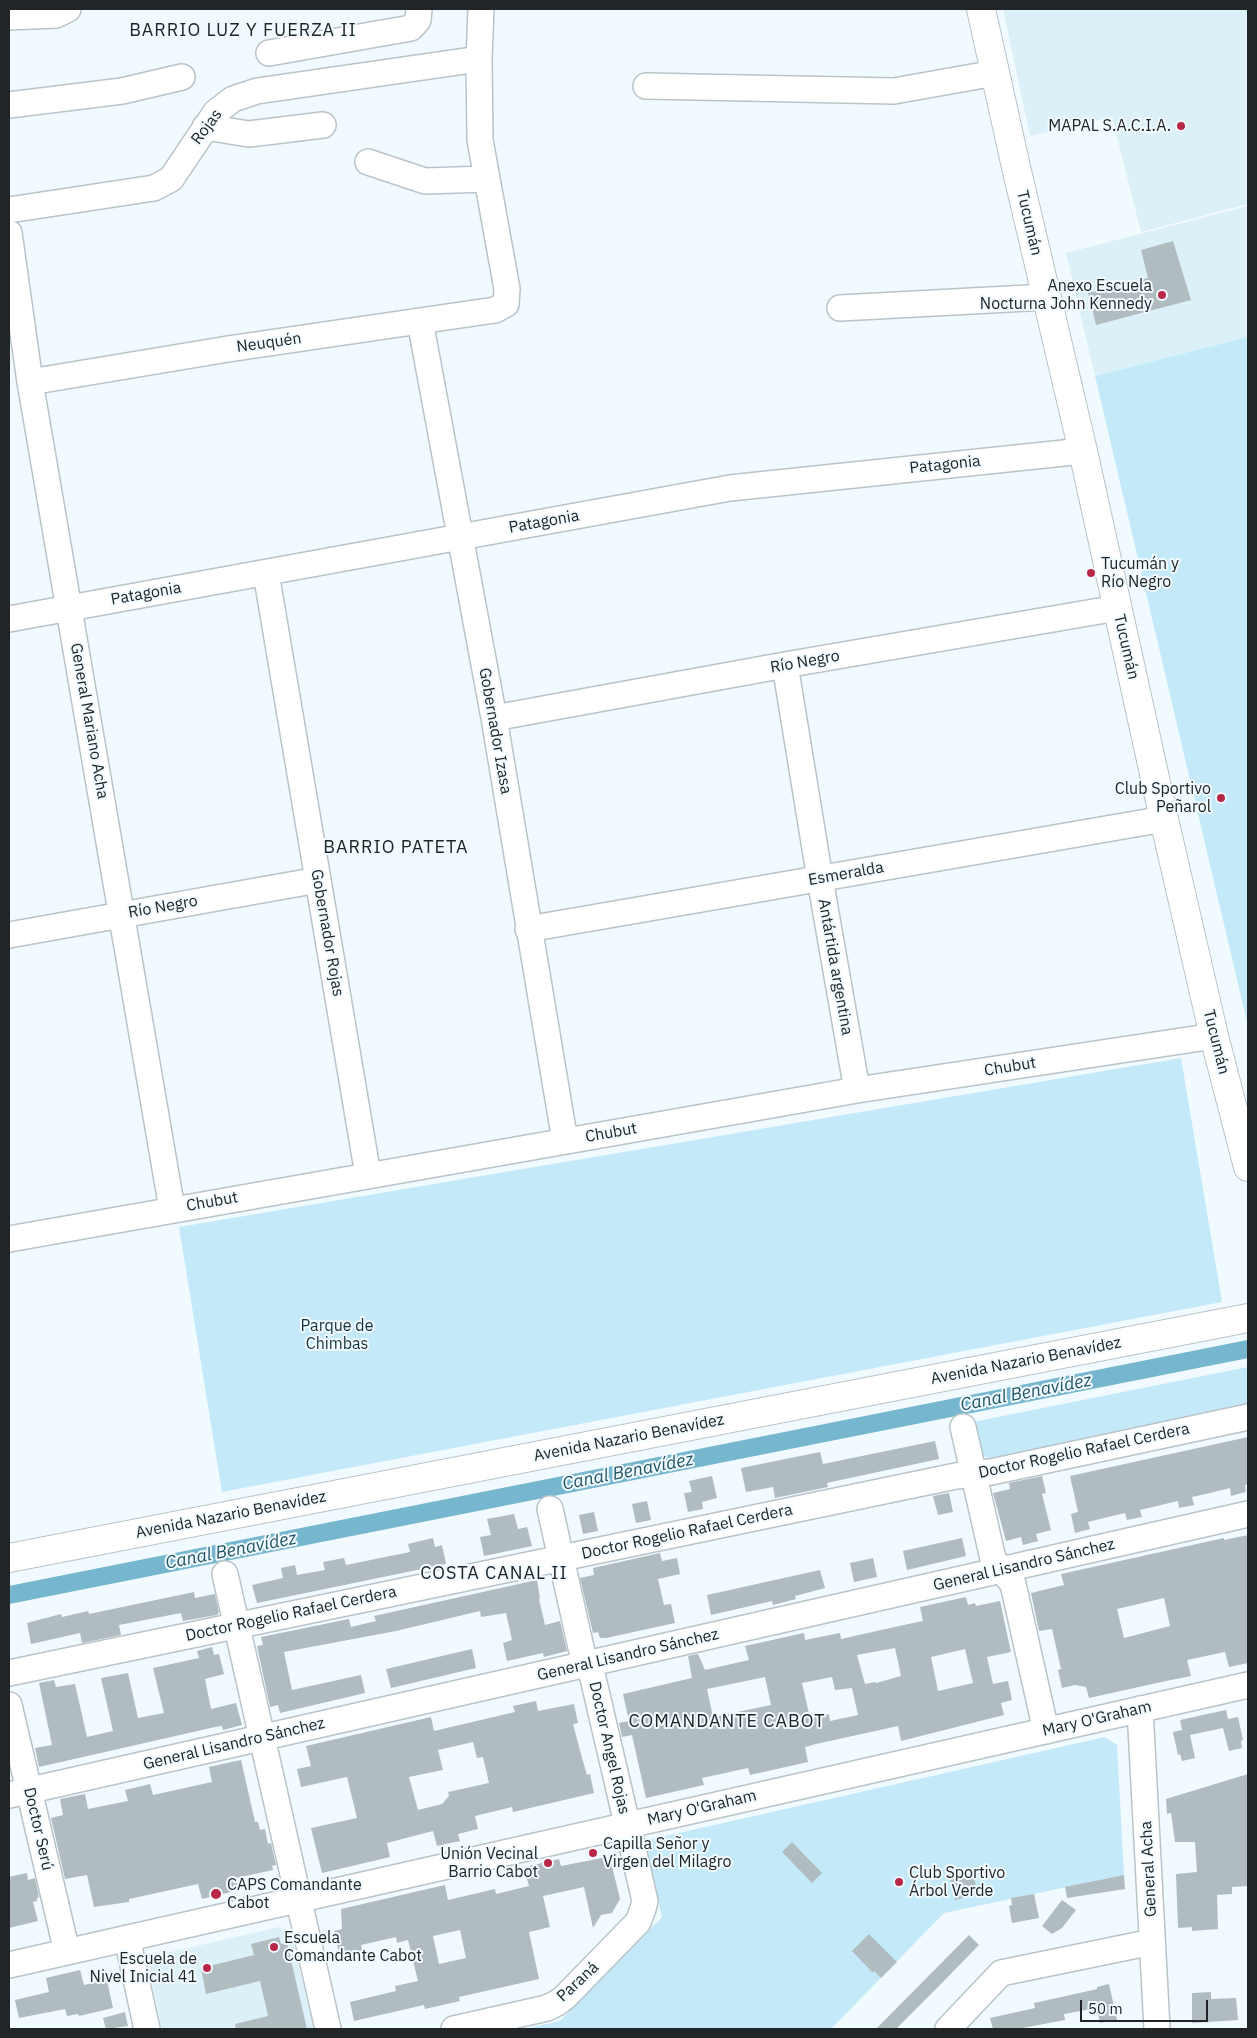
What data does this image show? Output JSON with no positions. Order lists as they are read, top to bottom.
{
  "streets": {
    "main road": ["Tucumán", "Avenida Nazario Benavídez"],
    "street": [
      "Rojas",
      "Neuquén",
      "Patagonia",
      "Río Negro",
      "General Mariano Acha",
      "Gobernador Izasa",
      "Esmeralda",
      "Gobernador Rojas",
      "Antártida argentina",
      "Chubut",
      "Doctor Rogelio Rafael Cerdera",
      "General Lisandro Sánchez",
      "Mary O'Graham",
      "Doctor Angel Rojas",
      "Doctor Serú",
      "General Acha",
      "Paraná"
    ]
  },
  "crossings": [
    ["Tucumán", "Patagonia"],
    ["Tucumán", "Río Negro"],
    ["Tucumán", "Esmeralda"],
    ["Tucumán", "Chubut"],
    ["Neuquén", "General Mariano Acha"],
    ["Neuquén", "Gobernador Izasa"],
    ["Patagonia", "General Mariano Acha"],
    ["Patagonia", "Gobernador Izasa"],
    ["Patagonia", "Gobernador Rojas"],
    ["Río Negro", "General Mariano Acha"],
    ["Río Negro", "Gobernador Izasa"],
    ["Río Negro", "Gobernador Rojas"],
    ["Río Negro", "Antártida argentina"],
    ["General Mariano Acha", "Chubut"],
    ["Gobernador Izasa", "Esmeralda"],
    ["Gobernador Izasa", "Chubut"],
    ["Esmeralda", "Antártida argentina"],
    ["Gobernador Rojas", "Chubut"],
    ["Antártida argentina", "Chubut"],
    ["Doctor Rogelio Rafael Cerdera", "Doctor Angel Rojas"],
    ["General Lisandro Sánchez", "Doctor Angel Rojas"],
    ["General Lisandro Sánchez", "Doctor Serú"],
    ["Mary O'Graham", "Doctor Angel Rojas"],
    ["Mary O'Graham", "Doctor Serú"],
    ["Mary O'Graham", "General Acha"],
    ["Doctor Angel Rojas", "Paraná"]
  ],
  "districts": [
    "BARRIO LUZ Y FUERZA II",
    "BARRIO PATETA",
    "COSTA CANAL II",
    "COMANDANTE CABOT"
  ],
  "water": ["Canal Benavídez"],
  "parks": ["Parque de Chimbas"],
  "places": [
    "MAPAL S.A.C.I.A.",
    "Anexo Escuela Nocturna John Kennedy",
    "Tucumán y Río Negro",
    "Club Sportivo Peñarol",
    "Capilla Señor y Virgen del Milagro",
    "Unión Vecinal Barrio Cabot",
    "Club Sportivo Árbol Verde",
    "CAPS Comandante Cabot",
    "Escuela Comandante Cabot",
    "Escuela de Nivel Inicial 41"
  ],
  "scale_bar": "50 m"
}
